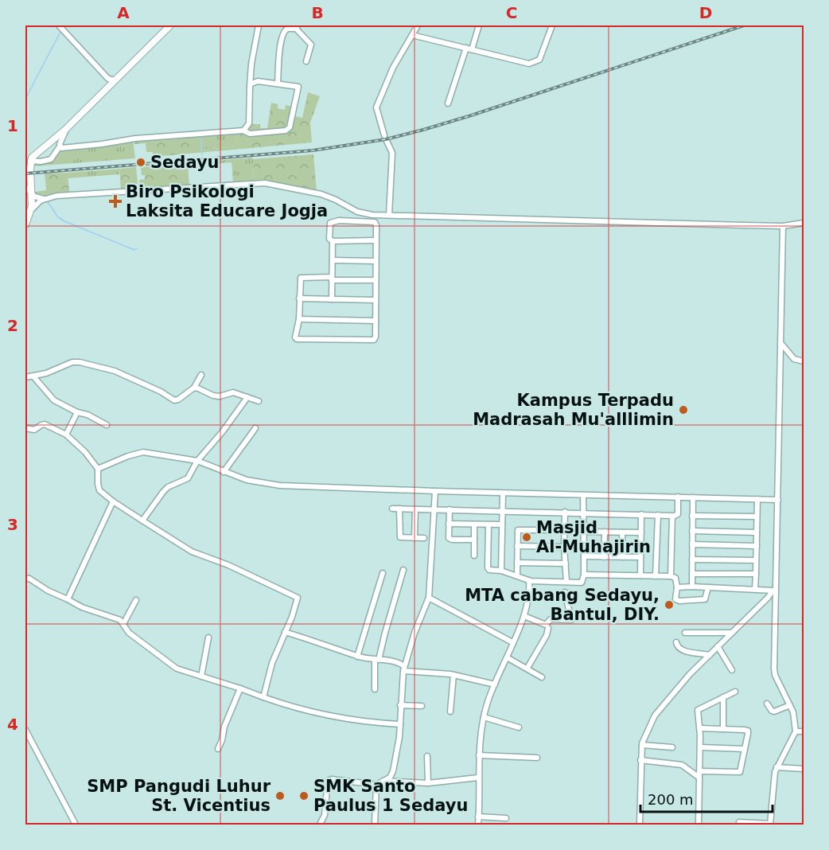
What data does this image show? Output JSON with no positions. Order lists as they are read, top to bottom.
{
  "places": {
    "other": [
      "Sedayu",
      "Kampus Terpadu Madrasah Mu'alllimin",
      "Masjid Al-Muhajirin",
      "MTA cabang Sedayu, Bantul, DIY.",
      "SMP Pangudi Luhur St. Vicentius",
      "SMK Santo Paulus 1 Sedayu"
    ],
    "health": ["Biro Psikologi Laksita Educare Jogja"]
  },
  "scale_bar": "200 m",
  "grid": {
    "columns": [
      "A",
      "B",
      "C",
      "D"
    ],
    "rows": [
      "1",
      "2",
      "3",
      "4"
    ]
  }
}
